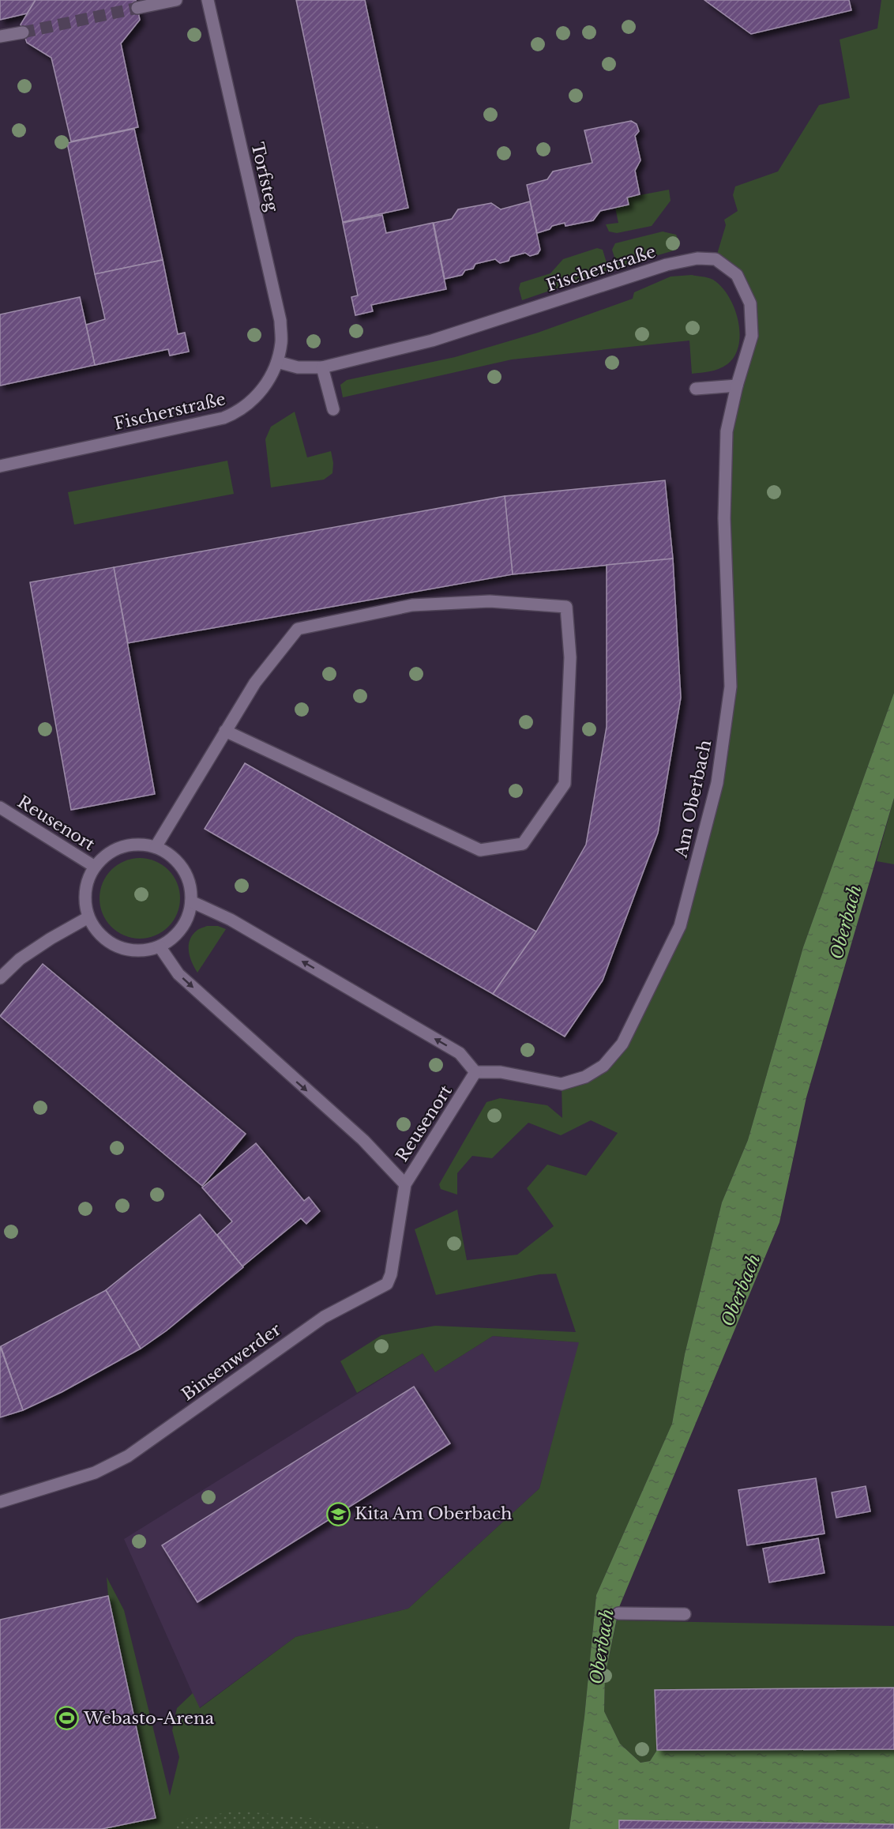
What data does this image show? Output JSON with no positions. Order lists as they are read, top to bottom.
{
  "streets": {
    "street": [
      "Torfsteg",
      "Fischerstraße",
      "Am Oberbach",
      "Reusenort",
      "Binsenwerder"
    ]
  },
  "crossings": [
    ["Torfsteg", "Fischerstraße"],
    ["Fischerstraße", "Am Oberbach"],
    ["Am Oberbach", "Reusenort"],
    ["Reusenort", "Binsenwerder"]
  ],
  "water": ["Oberbach"],
  "places": {
    "school or university": ["Kita Am Oberbach"],
    "sports": ["Webasto-Arena"]
  }
}
